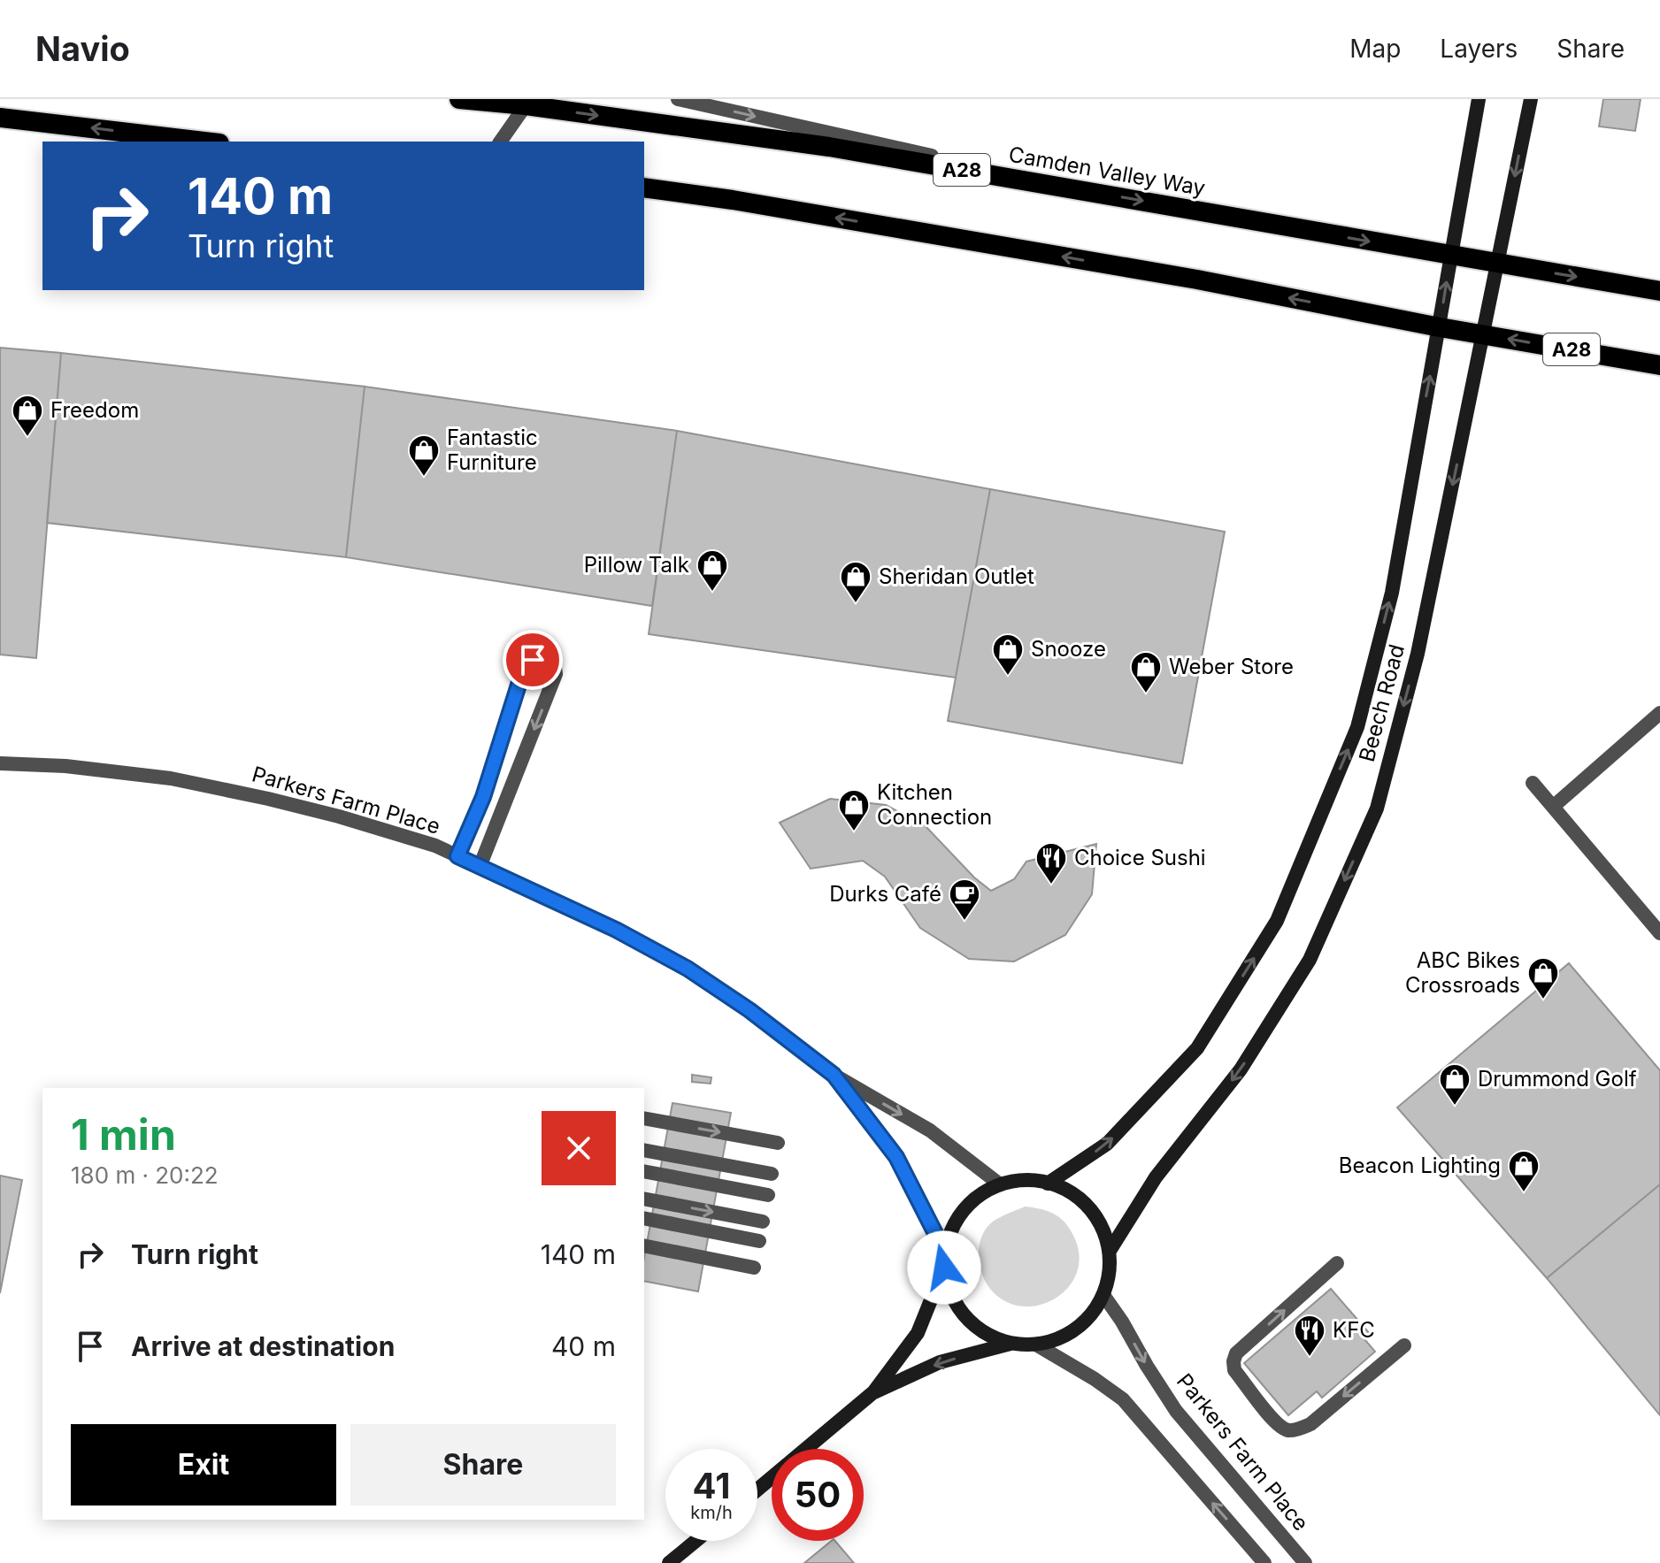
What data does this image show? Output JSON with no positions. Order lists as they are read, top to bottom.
{
  "streets": {
    "highway": ["A28", "Camden Valley Way"],
    "main road": ["Beech Road"],
    "street": ["Parkers Farm Place"]
  },
  "crossings": [
    ["A28", "Beech Road"],
    ["Camden Valley Way", "Beech Road"],
    ["Beech Road", "Parkers Farm Place"]
  ],
  "places": {
    "shop": [
      "Freedom",
      "Fantastic Furniture",
      "Pillow Talk",
      "Sheridan Outlet",
      "Snooze",
      "Weber Store",
      "Kitchen Connection",
      "ABC Bikes Crossroads",
      "Drummond Golf",
      "Beacon Lighting"
    ],
    "restaurant": ["Choice Sushi", "KFC"],
    "cafe": ["Durks Café"]
  },
  "page": {
    "header": "Navio",
    "nav": ["Map", "Layers", "Share"],
    "turn": ["140 m", "Turn right"],
    "heading": ["1 min", "180 m · 20:22"],
    "list": [
      {
        "name": "Turn right",
        "value": "140 m"
      },
      {
        "name": "Arrive at destination",
        "value": "40 m"
      }
    ],
    "buttons": ["Exit", "Share"],
    "speed": "41 km/h",
    "limit": "50"
  }
}
